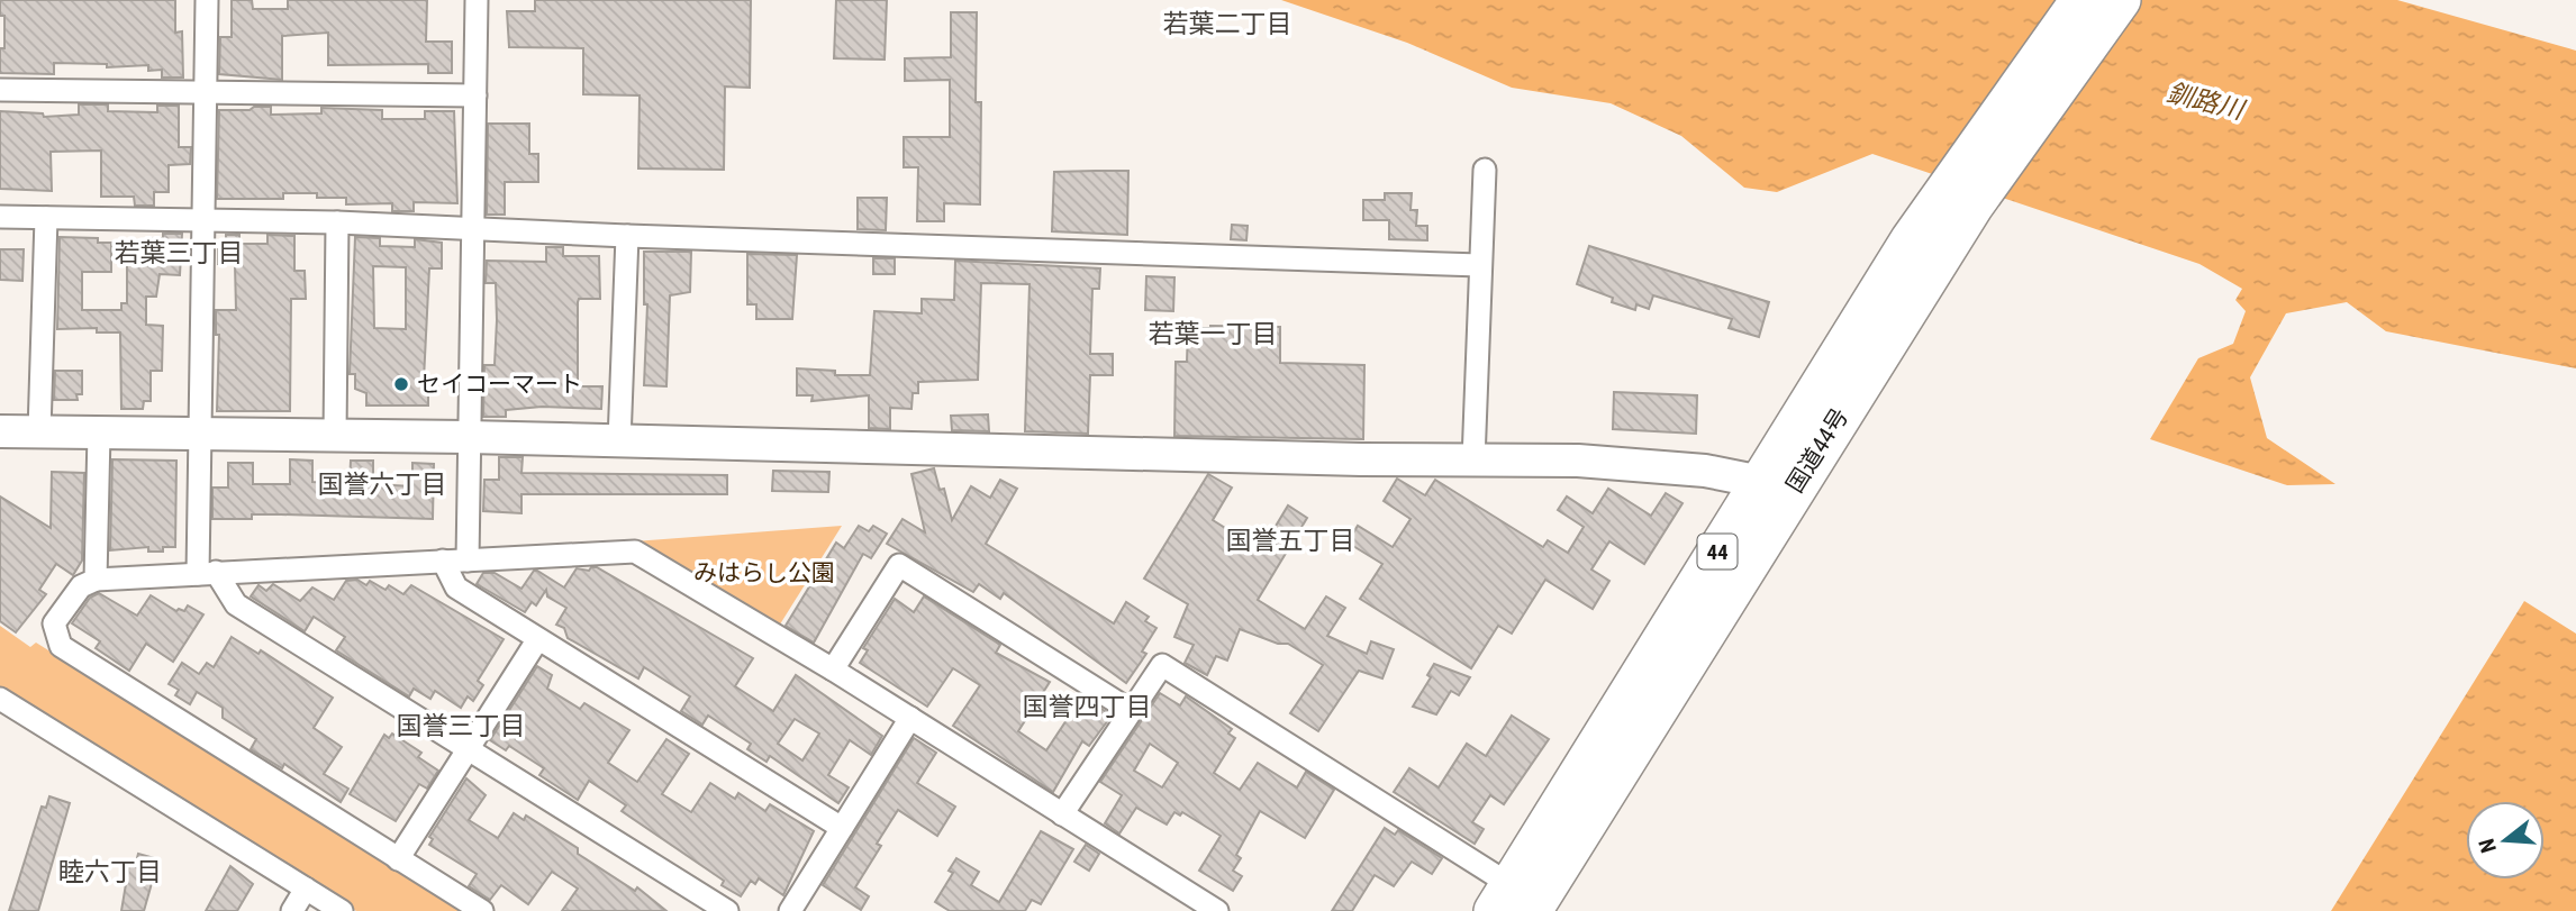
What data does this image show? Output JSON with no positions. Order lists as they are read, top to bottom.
{
  "streets": {
    "highway": ["国道44号", "44"]
  },
  "districts": [
    "若葉二丁目",
    "若葉三丁目",
    "若葉一丁目",
    "国誉六丁目",
    "国誉五丁目",
    "国誉四丁目",
    "国誉三丁目",
    "睦六丁目"
  ],
  "water": ["釧路川"],
  "parks": ["みはらし公園"],
  "places": ["セイコーマート"],
  "north": "left"
}
